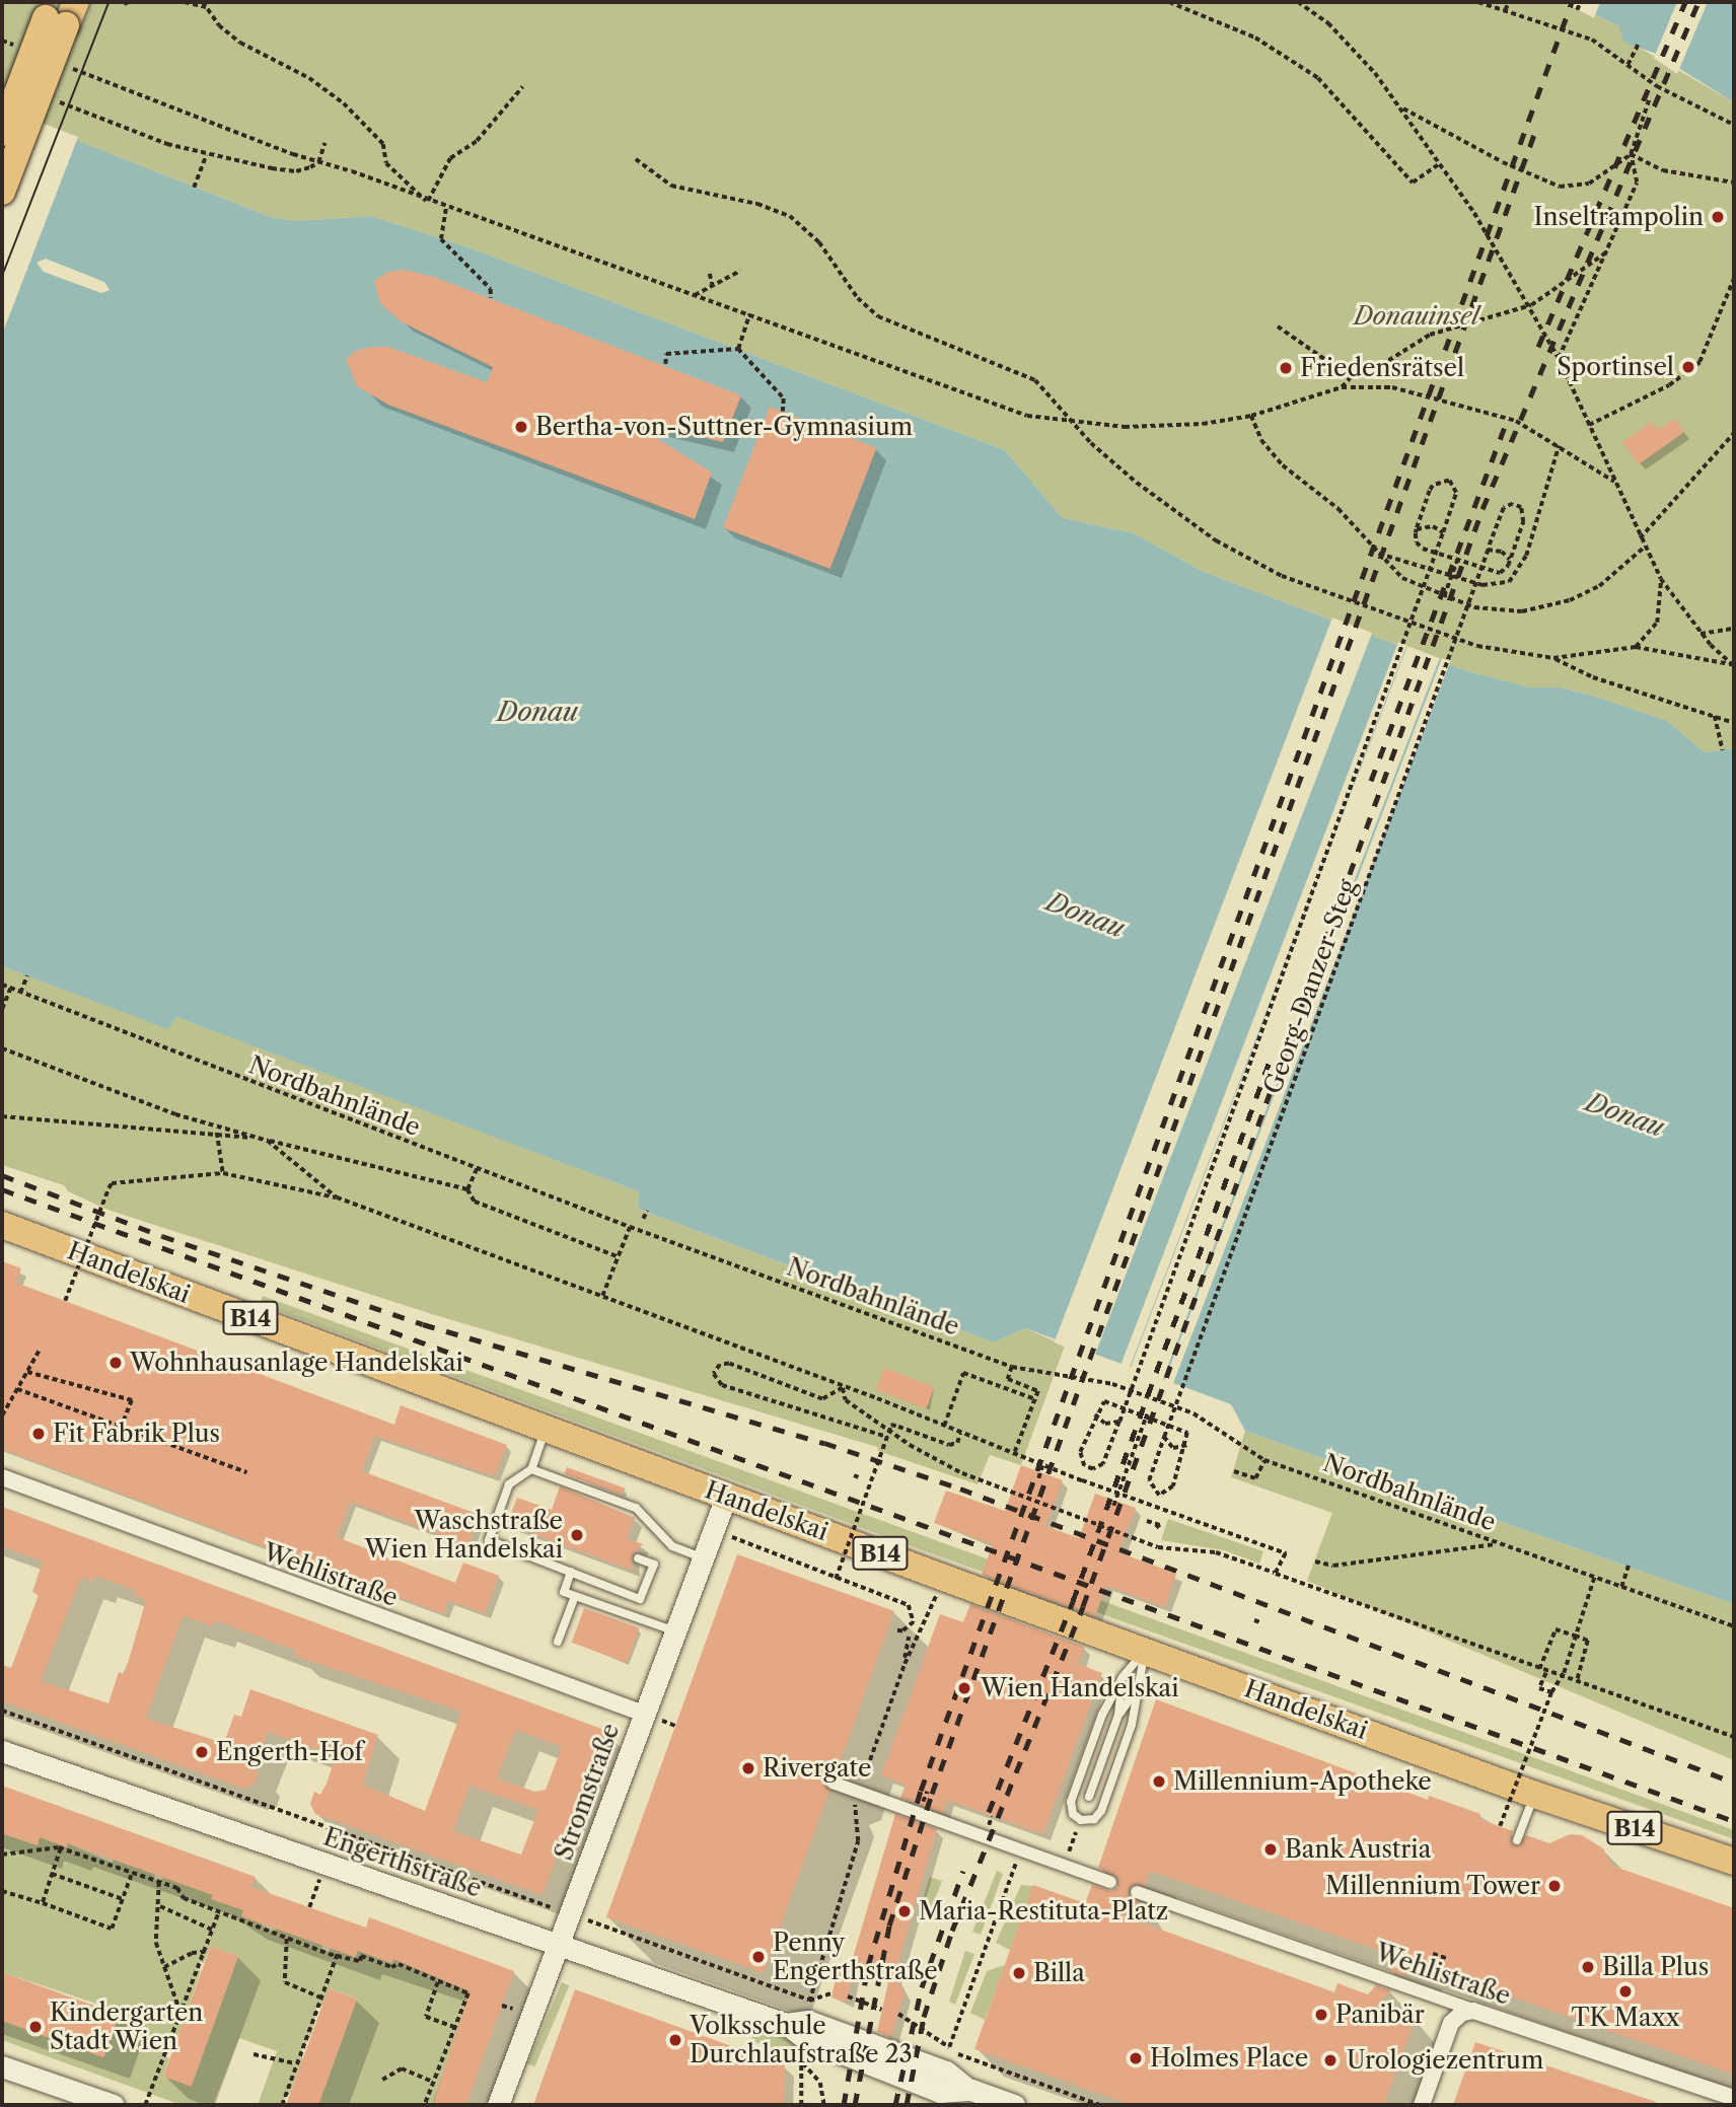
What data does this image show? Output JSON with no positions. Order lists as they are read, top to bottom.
{
  "streets": {
    "main road": ["Handelskai", "B14"],
    "street": ["Wehlistraße", "Stromstraße", "Engerthstraße"],
    "path": ["Georg-Danzer-Steg", "Nordbahnlände"]
  },
  "crossings": [
    ["Handelskai", "Stromstraße"],
    ["Wehlistraße", "Stromstraße"],
    ["Stromstraße", "Engerthstraße"]
  ],
  "water": ["Donau"],
  "parks": ["Donauinsel"],
  "places": [
    "Inseltrampolin",
    "Sportinsel",
    "Friedensrätsel",
    "Bertha-von-Suttner-Gymnasium",
    "Wohnhausanlage Handelskai",
    "Fit Fabrik Plus",
    "Waschstraße Wien Handelskai",
    "Wien Handelskai",
    "Engerth-Hof",
    "Rivergate",
    "Millennium-Apotheke",
    "Bank Austria",
    "Millennium Tower",
    "Maria-Restituta-Platz",
    "Penny Engerthstraße",
    "Billa Plus",
    "Billa",
    "TK Maxx",
    "Panibär",
    "Kindergarten Stadt Wien",
    "Volksschule Durchlaufstraße 23",
    "Holmes Place",
    "Urologiezentrum"
  ]
}
